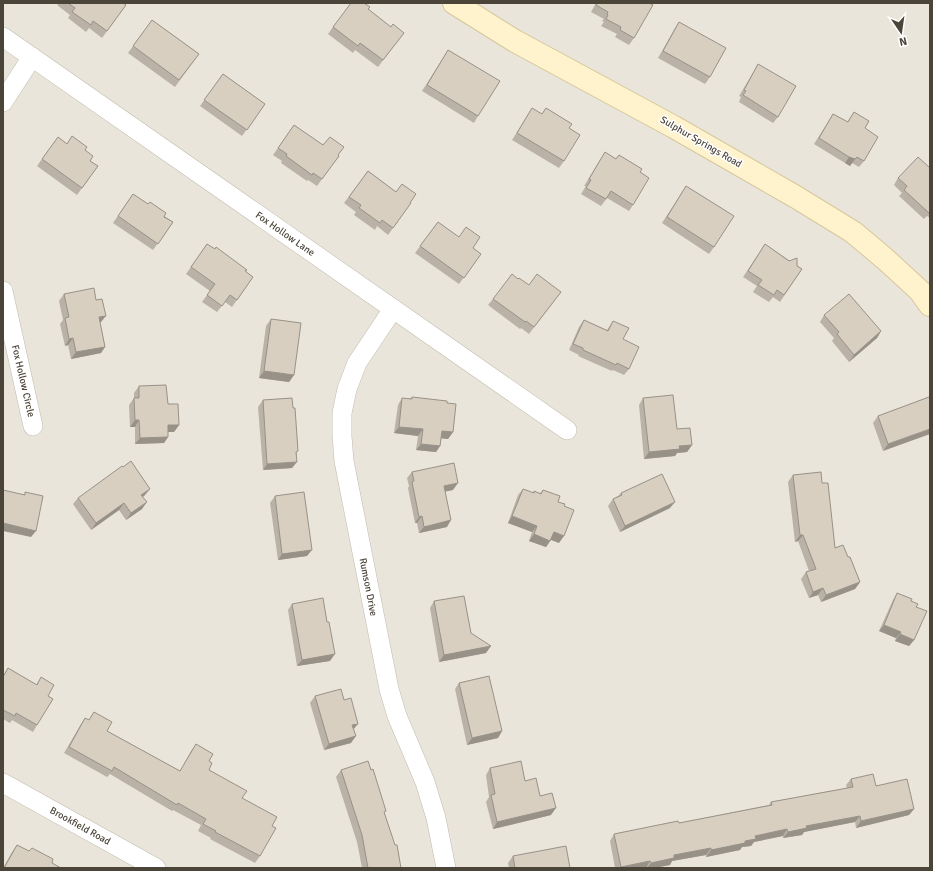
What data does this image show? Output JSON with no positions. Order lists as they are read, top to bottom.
{
  "streets": {
    "street": [
      "Sulphur Springs Road",
      "Fox Hollow Lane",
      "Fox Hollow Circle",
      "Rumson Drive",
      "Brookfield Road"
    ]
  },
  "crossings": [
    ["Fox Hollow Lane", "Rumson Drive"]
  ],
  "north": "bottom"
}
